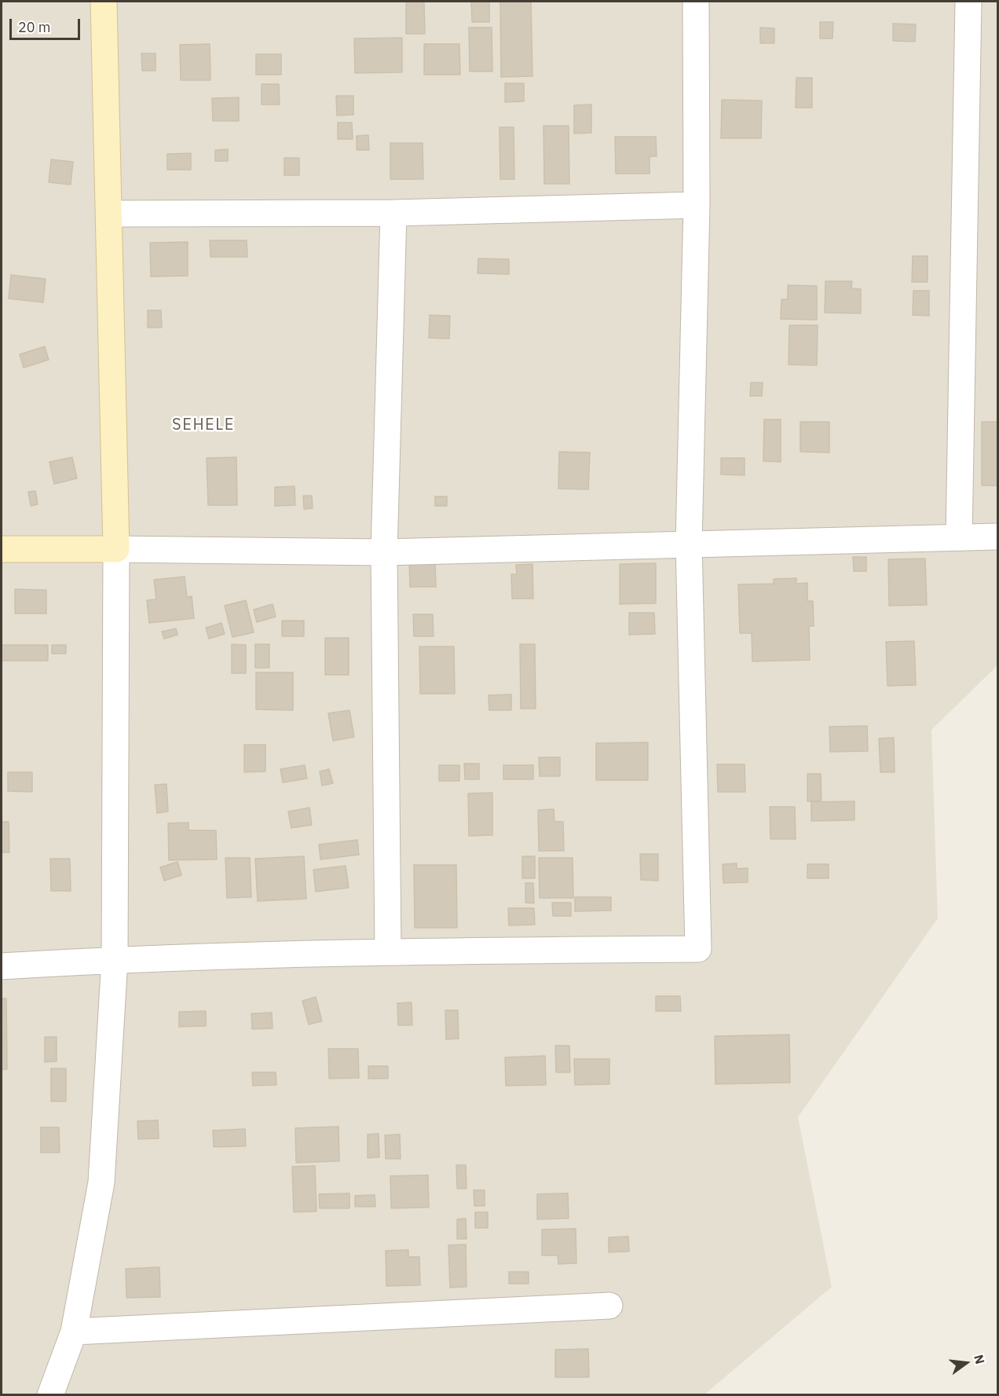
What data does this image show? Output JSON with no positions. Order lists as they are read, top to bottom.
{
  "districts": ["SEHELE"],
  "scale_bar": "20 m",
  "north": "right"
}
